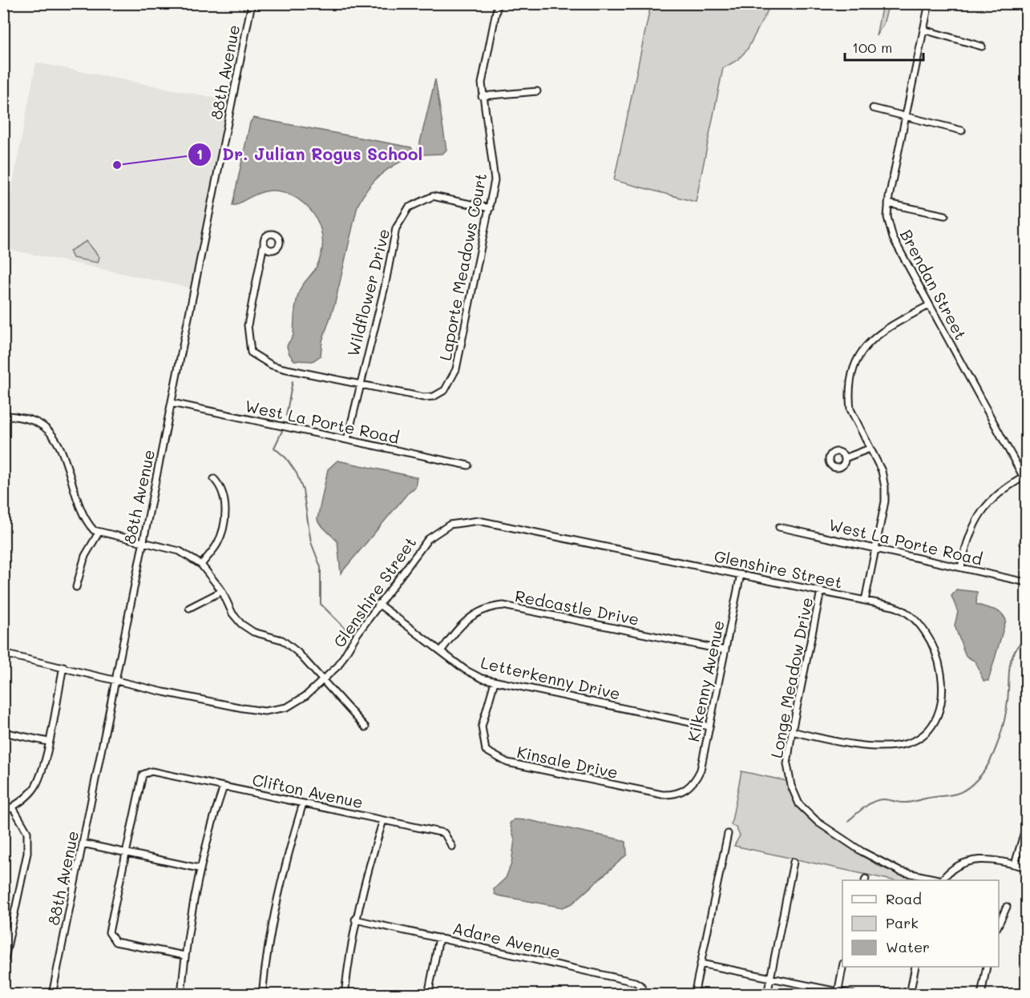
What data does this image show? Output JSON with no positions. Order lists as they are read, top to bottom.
{
  "streets": {
    "street": [
      "88th Avenue",
      "Laporte Meadows Court",
      "Brendan Street",
      "Wildflower Drive",
      "West La Porte Road",
      "Glenshire Street",
      "Redcastle Drive",
      "Letterkenny Drive",
      "Longe Meadow Drive",
      "Kilkenny Avenue",
      "Kinsale Drive",
      "Clifton Avenue",
      "Adare Avenue"
    ]
  },
  "crossings": [
    ["88th Avenue", "West La Porte Road"],
    ["88th Avenue", "Glenshire Street"],
    ["Laporte Meadows Court", "Wildflower Drive"],
    ["Wildflower Drive", "West La Porte Road"],
    ["Glenshire Street", "Letterkenny Drive"],
    ["Glenshire Street", "Longe Meadow Drive"],
    ["Glenshire Street", "Kilkenny Avenue"],
    ["Redcastle Drive", "Letterkenny Drive"],
    ["Redcastle Drive", "Kilkenny Avenue"],
    ["Letterkenny Drive", "Kilkenny Avenue"],
    ["Letterkenny Drive", "Kinsale Drive"],
    ["Kilkenny Avenue", "Kinsale Drive"]
  ],
  "places": ["Dr. Julian Rogus School"],
  "legend": ["Road", "Park", "Water"],
  "scale_bar": "100 m"
}
